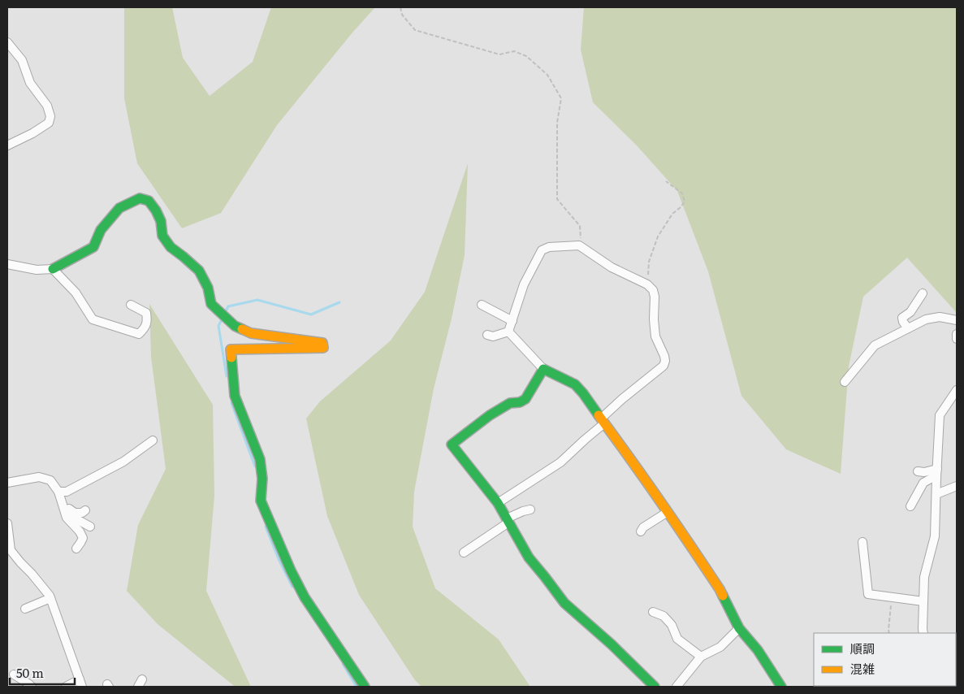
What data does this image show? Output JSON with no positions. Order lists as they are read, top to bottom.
{
  "legend": ["順調", "混雑"],
  "scale_bar": "50 m"
}
